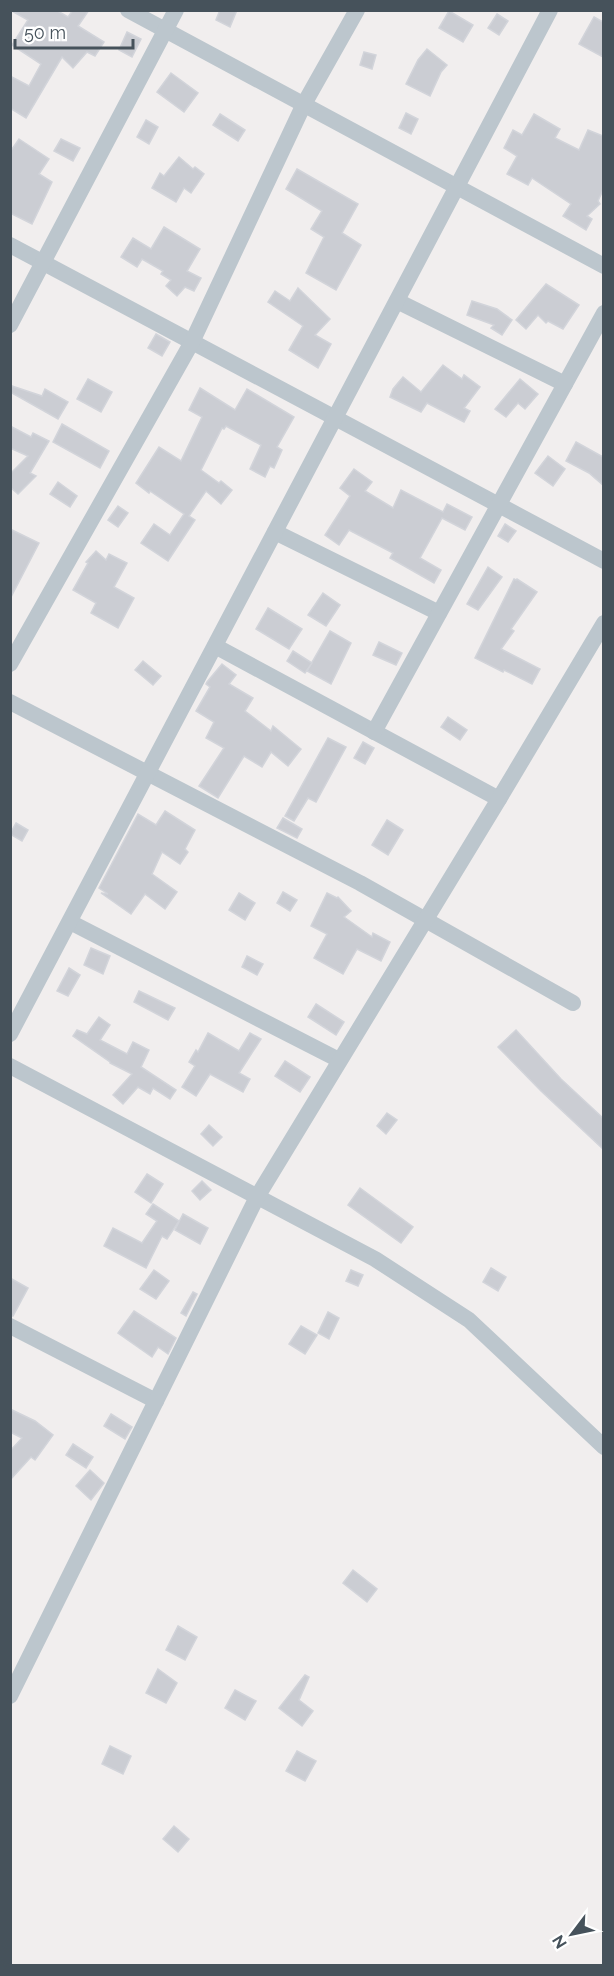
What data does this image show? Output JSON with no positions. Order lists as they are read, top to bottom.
{
  "scale_bar": "50 m",
  "north": "bottom left"
}
